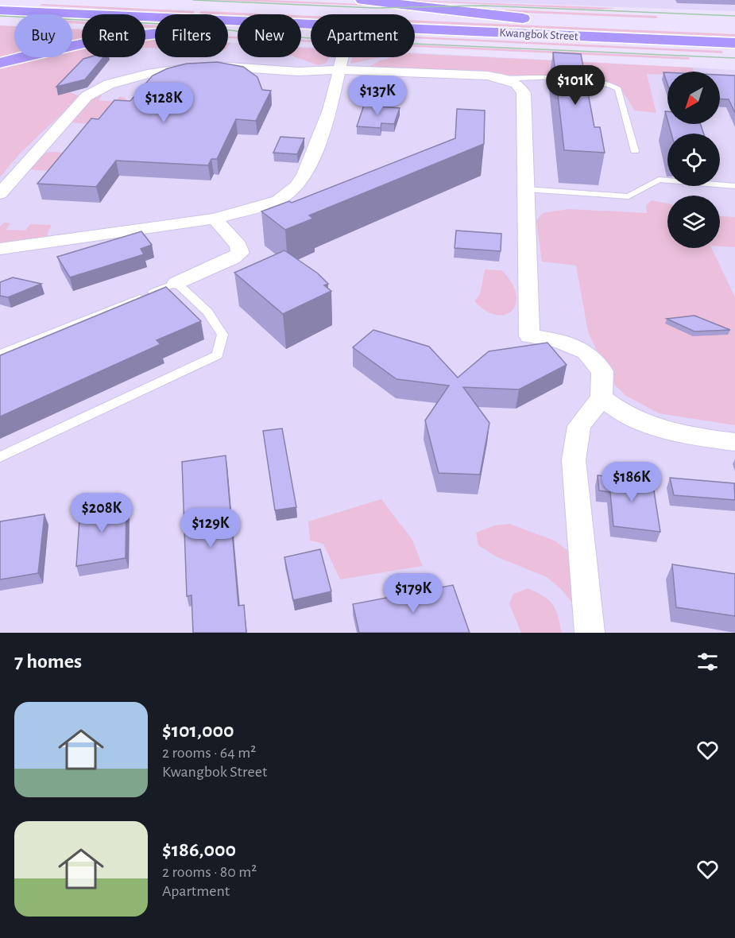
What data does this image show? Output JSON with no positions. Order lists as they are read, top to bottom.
{
  "streets": {
    "highway": ["Kwangbok Street"]
  },
  "north": "bottom left",
  "page": {
    "chip": [
      "Buy",
      "Rent",
      "Filters",
      "New",
      "Apartment"
    ],
    "price": [
      "$101K",
      "$137K",
      "$128K",
      "$186K",
      "$208K",
      "$129K",
      "$179K"
    ],
    "heading": "7 homes",
    "list": [
      {
        "name": "$101,000",
        "note": "2 rooms · 64 m² · Kwangbok Street"
      },
      {
        "name": "$186,000",
        "note": "2 rooms · 80 m² · Apartment"
      }
    ]
  }
}
